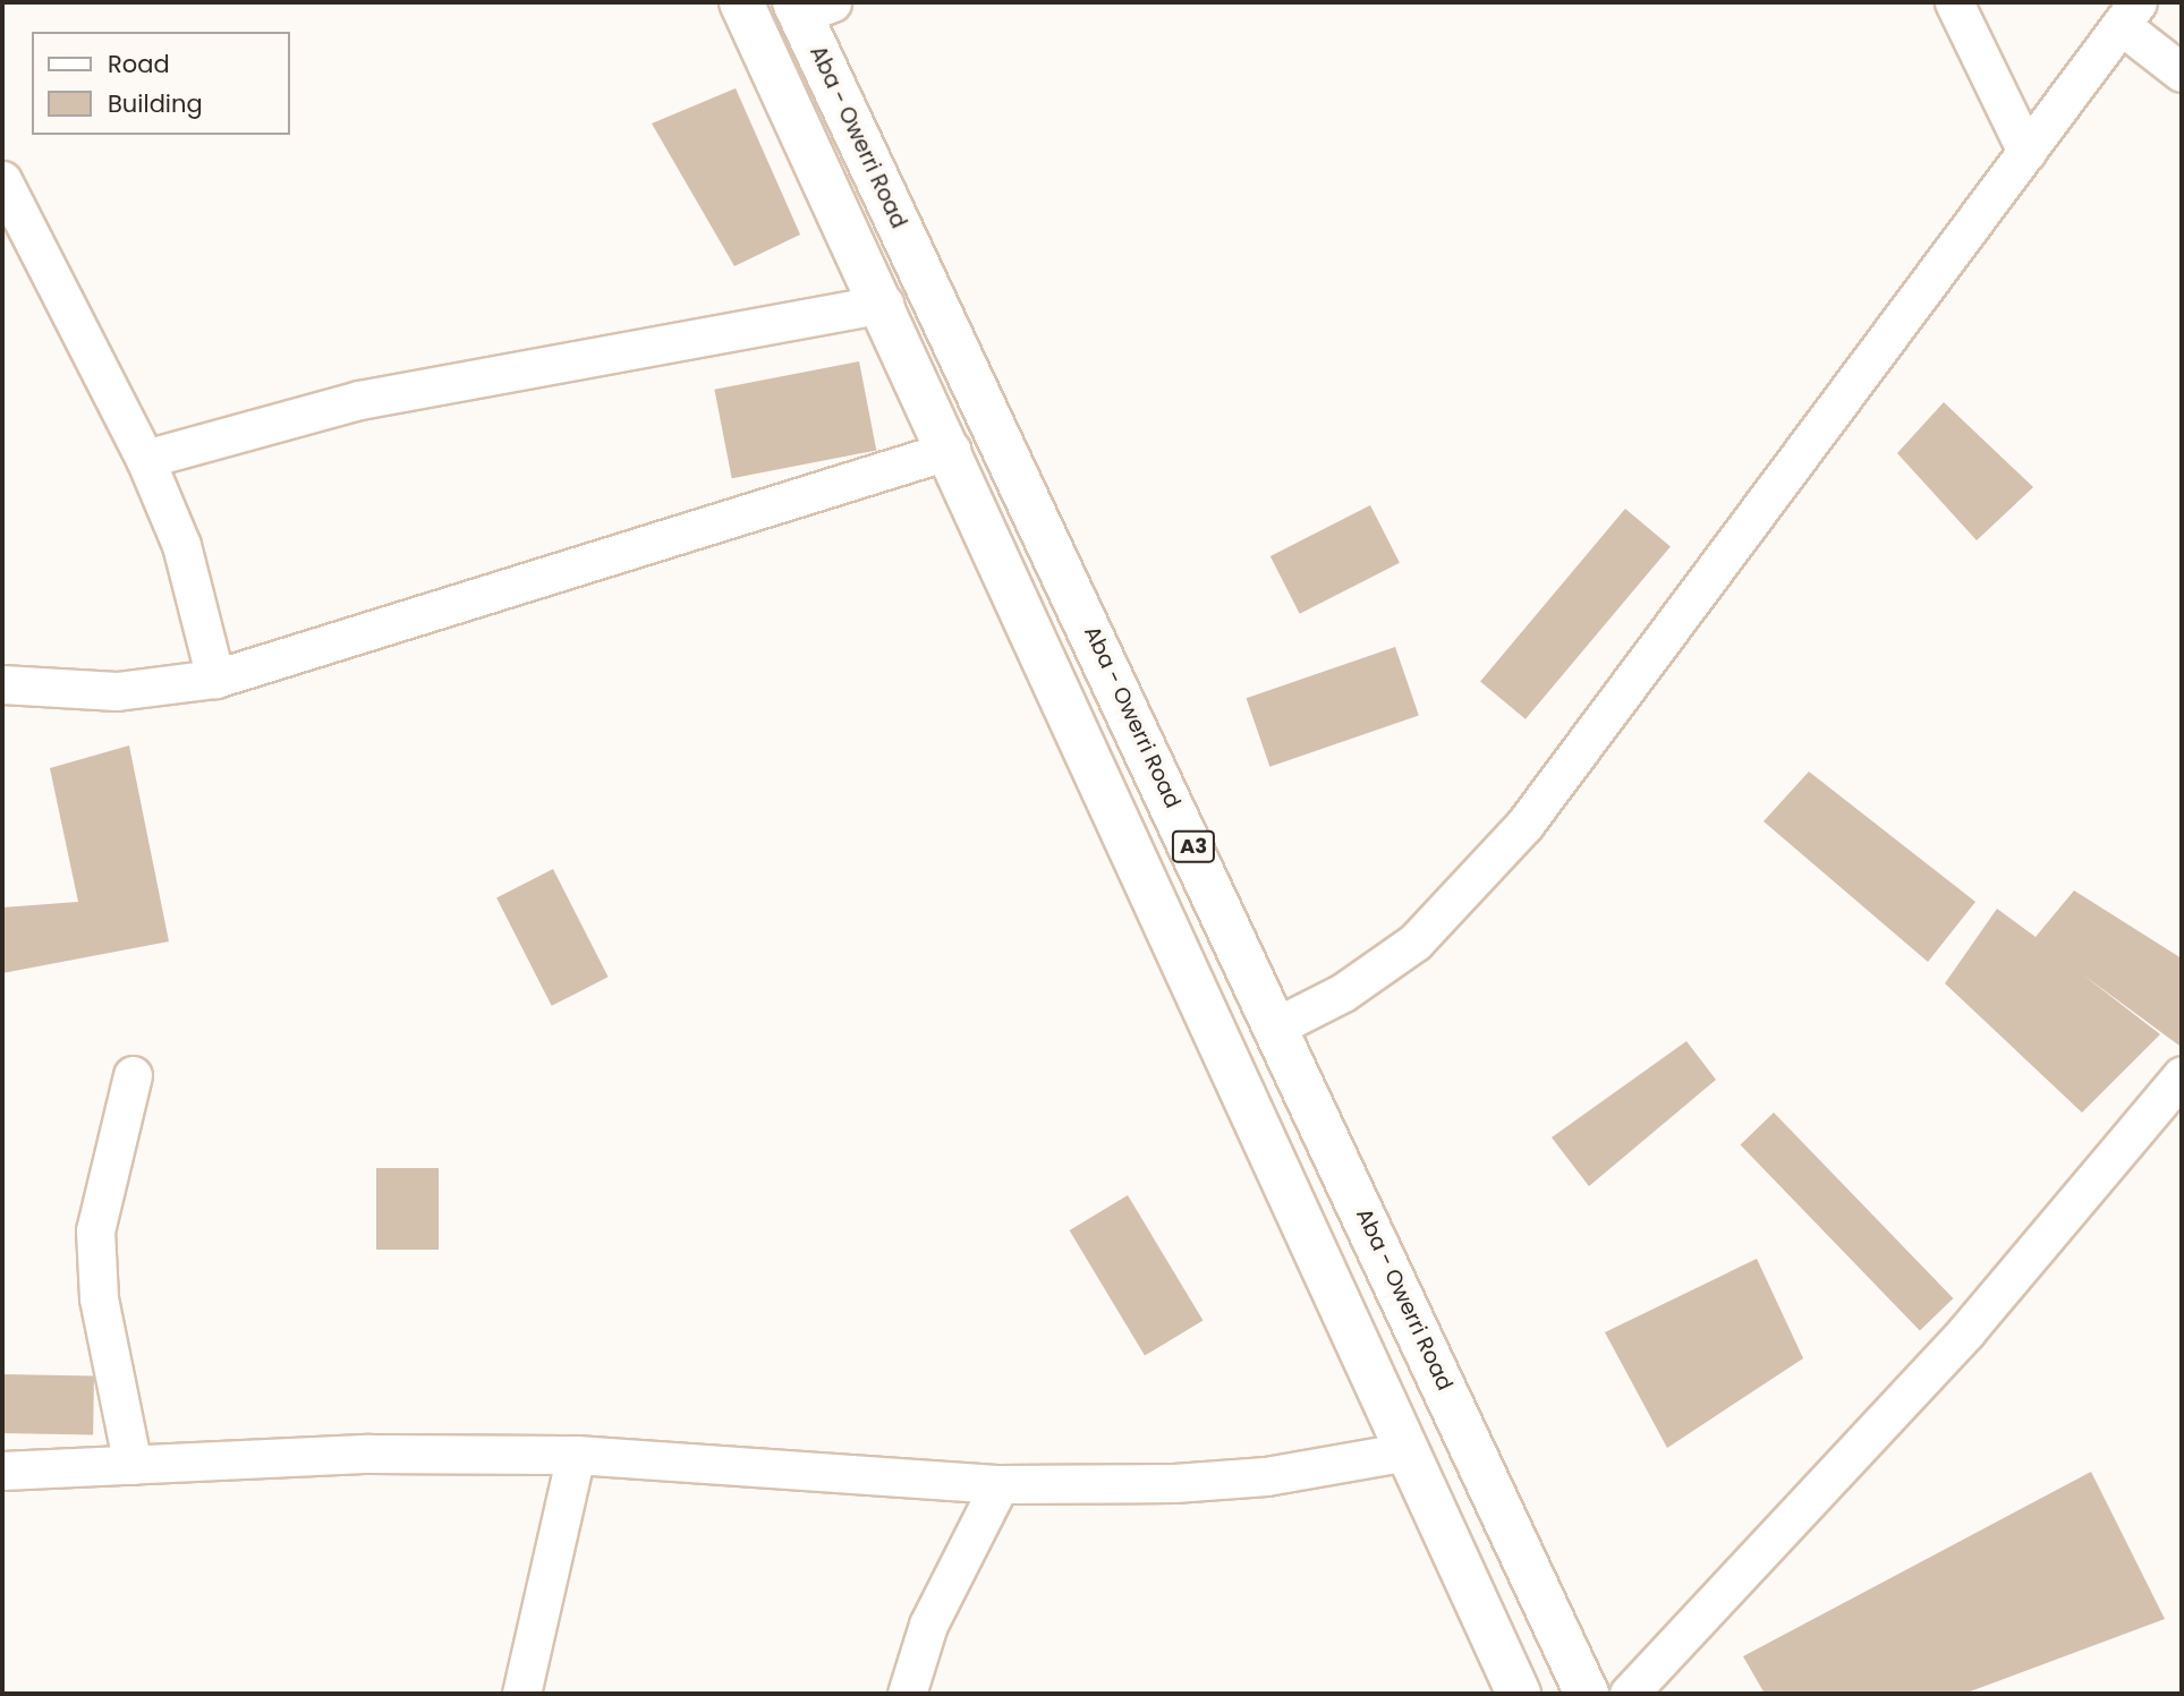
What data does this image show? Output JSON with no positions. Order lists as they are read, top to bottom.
{
  "streets": {
    "main road": ["Aba - Owerri Road", "A3"]
  },
  "legend": ["Road", "Building"]
}
